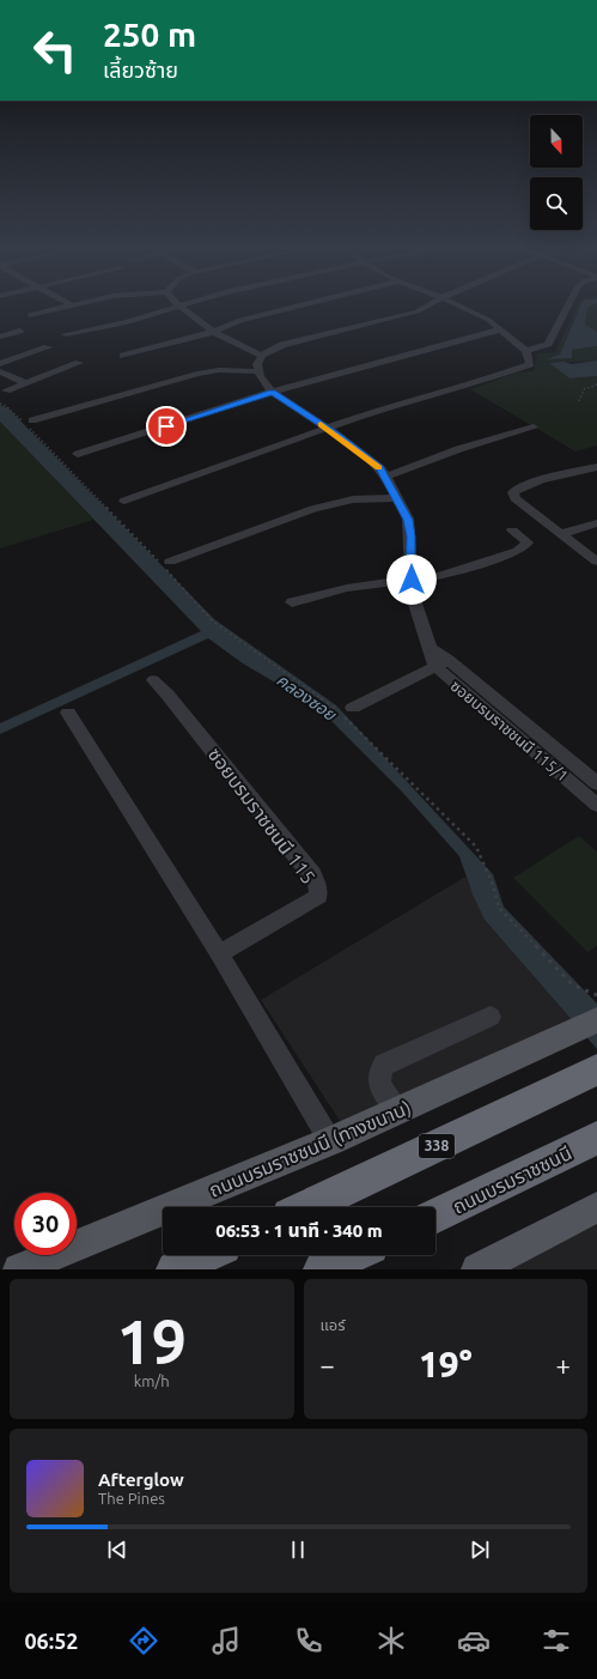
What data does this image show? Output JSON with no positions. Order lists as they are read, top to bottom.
{
  "streets": {
    "highway": ["338", "ถนนบรมราชชนนี"],
    "main road": ["ถนนบรมราชชนนี (ทางขนาน)"],
    "street": ["ซอยบรมราชชนนี 115/1", "ซอยบรมราชชนนี 115"]
  },
  "water": ["คลองซอย"],
  "north": "bottom",
  "page": {
    "turn": ["250 m", "เลี้ยวซ้าย"],
    "limit": "30",
    "trip": "06:53 · 1 นาที · 340 m",
    "tile": [
      ["19", "km/h"],
      "แอร์"
    ],
    "heat": ["−", "19°", "+"],
    "song": ["Afterglow", "The Pines"],
    "tabs": "06:52"
  }
}
